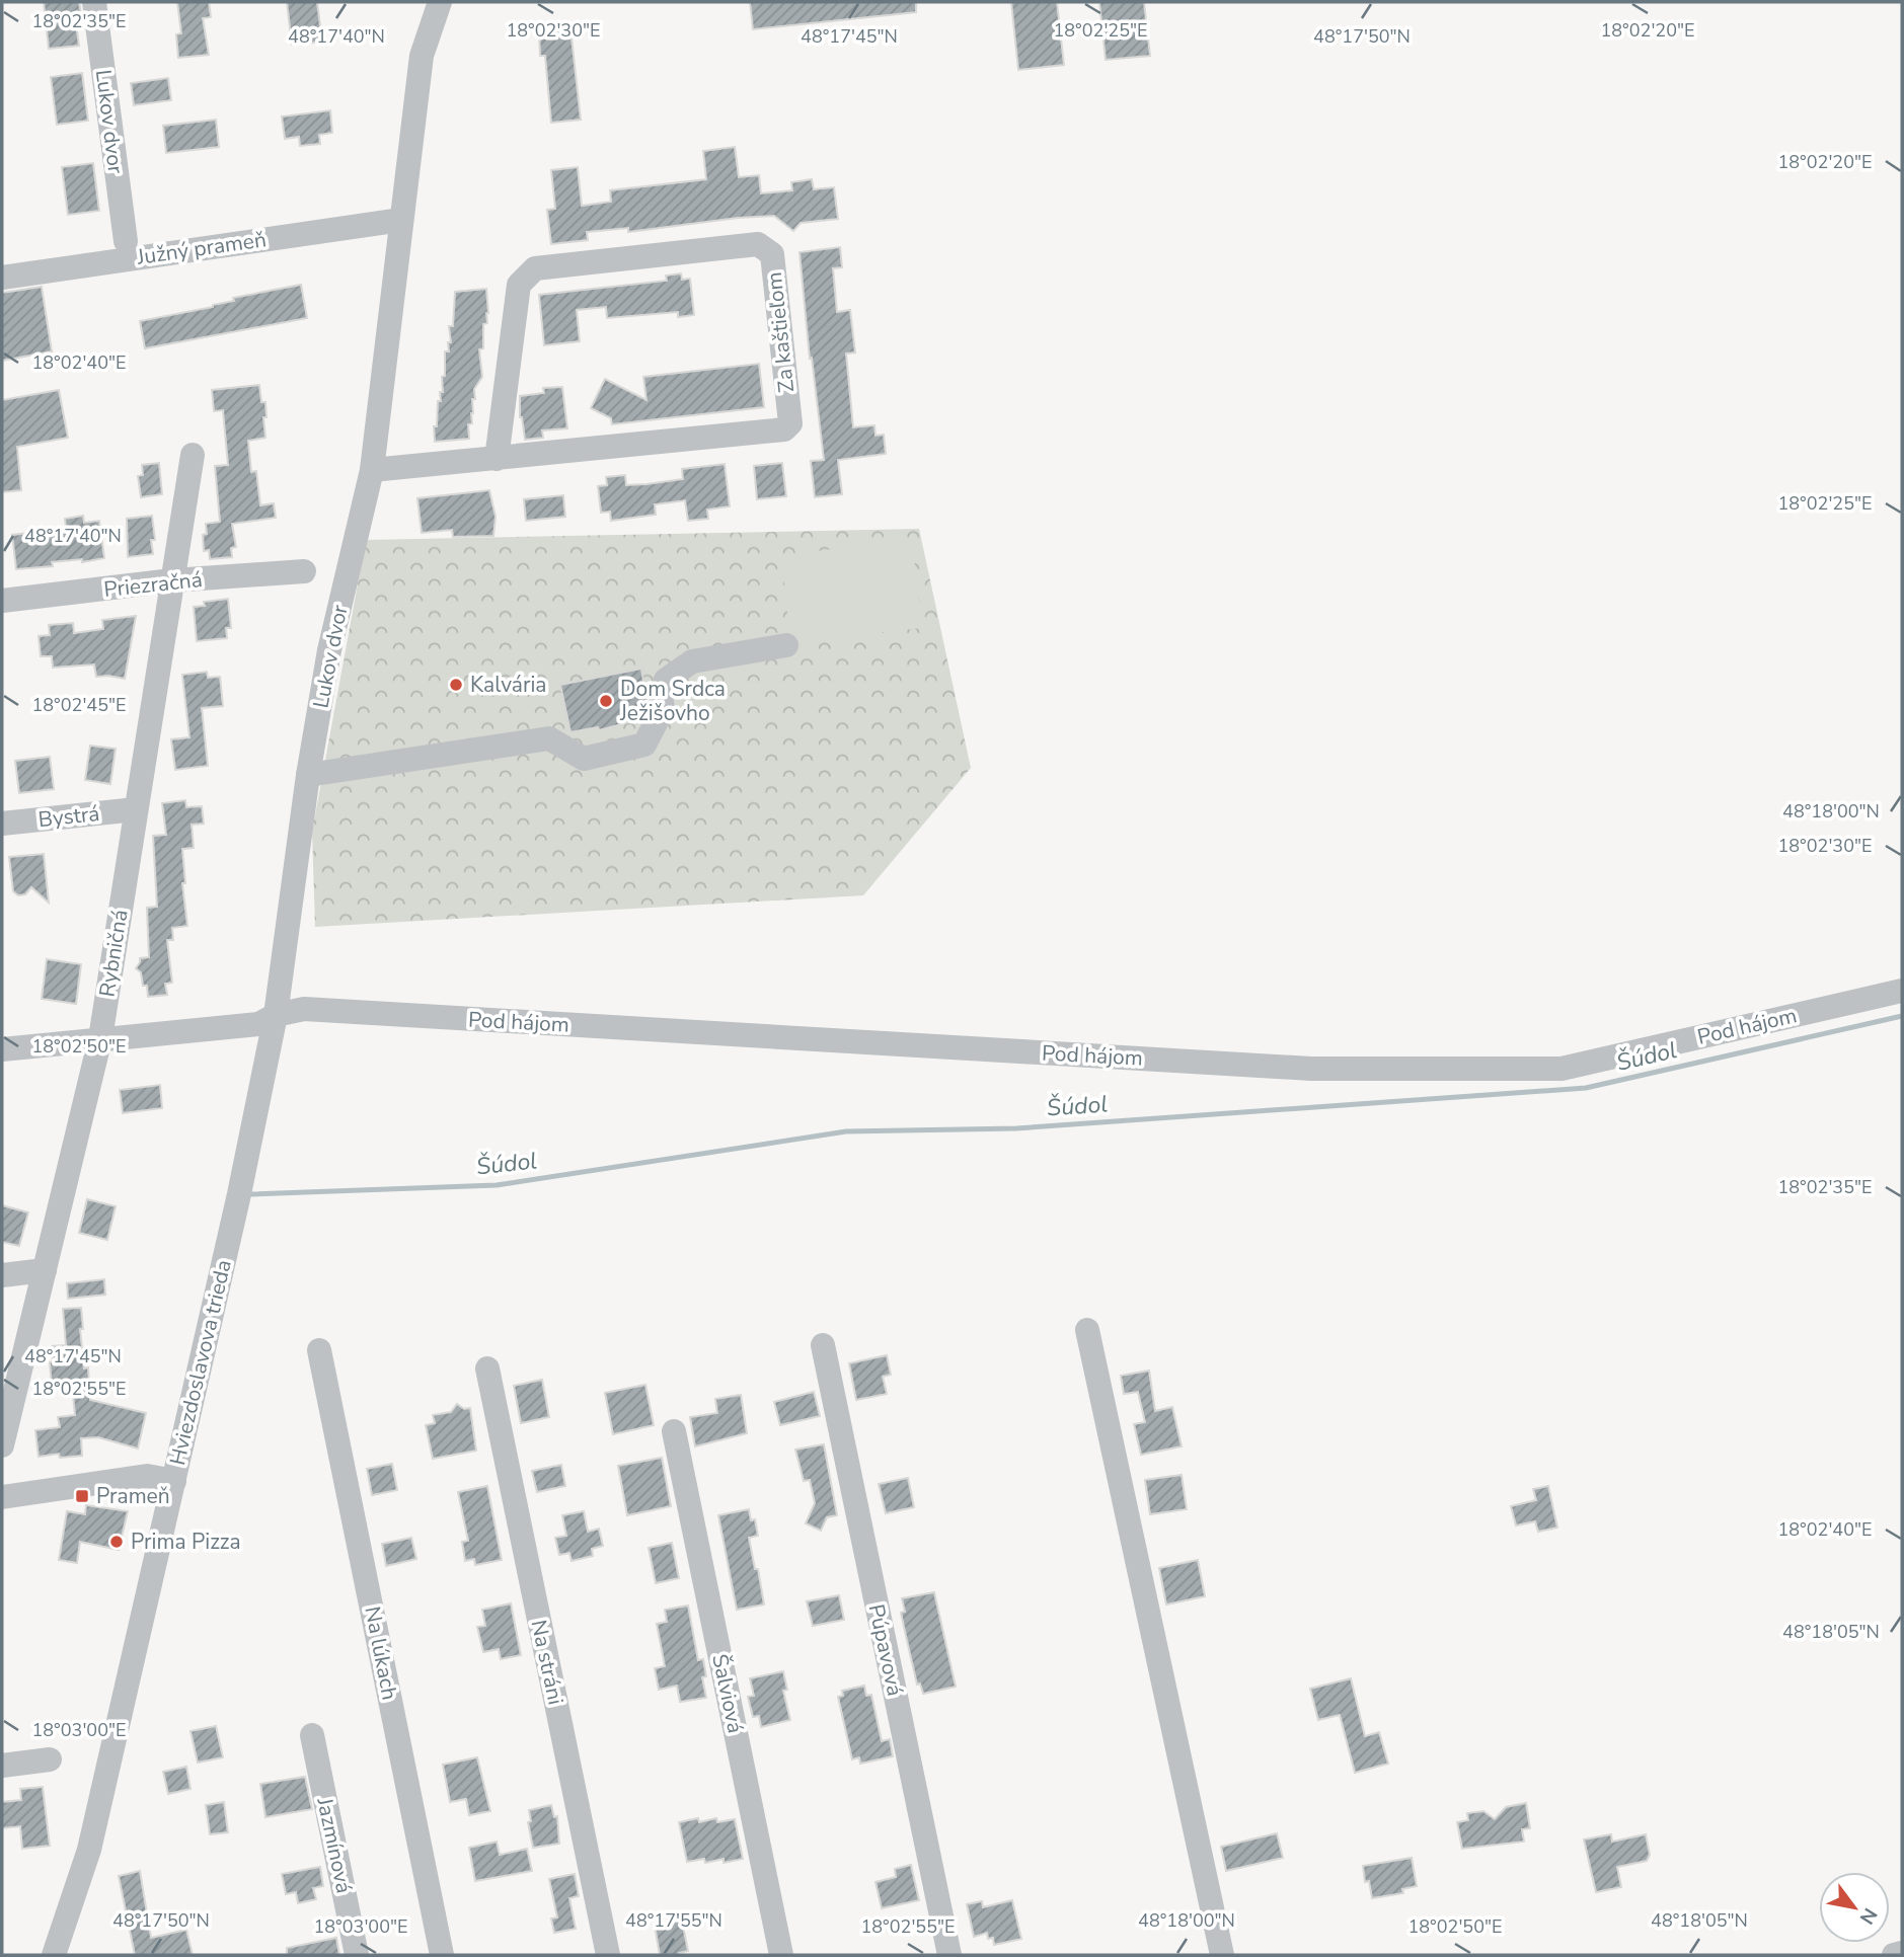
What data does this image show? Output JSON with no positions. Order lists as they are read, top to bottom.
{
  "streets": {
    "street": [
      "Lukov dvor",
      "Južný prameň",
      "Za kaštieľom",
      "Priezračná",
      "Bystrá",
      "Rybničná",
      "Pod hájom",
      "Hviezdoslavova trieda",
      "Púpavová",
      "Na lúkach",
      "Na stráni",
      "Šalviová",
      "Jazmínová"
    ]
  },
  "crossings": [
    ["Lukov dvor", "Južný prameň"],
    ["Lukov dvor", "Za kaštieľom"],
    ["Lukov dvor", "Pod hájom"],
    ["Lukov dvor", "Hviezdoslavova trieda"],
    ["Priezračná", "Rybničná"],
    ["Bystrá", "Rybničná"],
    ["Rybničná", "Pod hájom"],
    ["Pod hájom", "Hviezdoslavova trieda"]
  ],
  "water": ["Šúdol"],
  "places": {
    "other": ["Kalvária", "Dom Srdca Ježišovho", "Prima Pizza"],
    "transit": ["Prameň"]
  },
  "north": "bottom right",
  "coordinates": [
    "18°02'35\"E",
    "18°02'30\"E",
    "18°02'25\"E",
    "18°02'20\"E",
    "48°17'40\"N",
    "48°17'45\"N",
    "48°17'50\"N",
    "18°02'40\"E",
    "18°02'45\"E",
    "48°18'00\"N",
    "18°02'50\"E",
    "18°02'55\"E",
    "48°18'05\"N",
    "18°03'00\"E",
    "48°17'55\"N"
  ]
}
